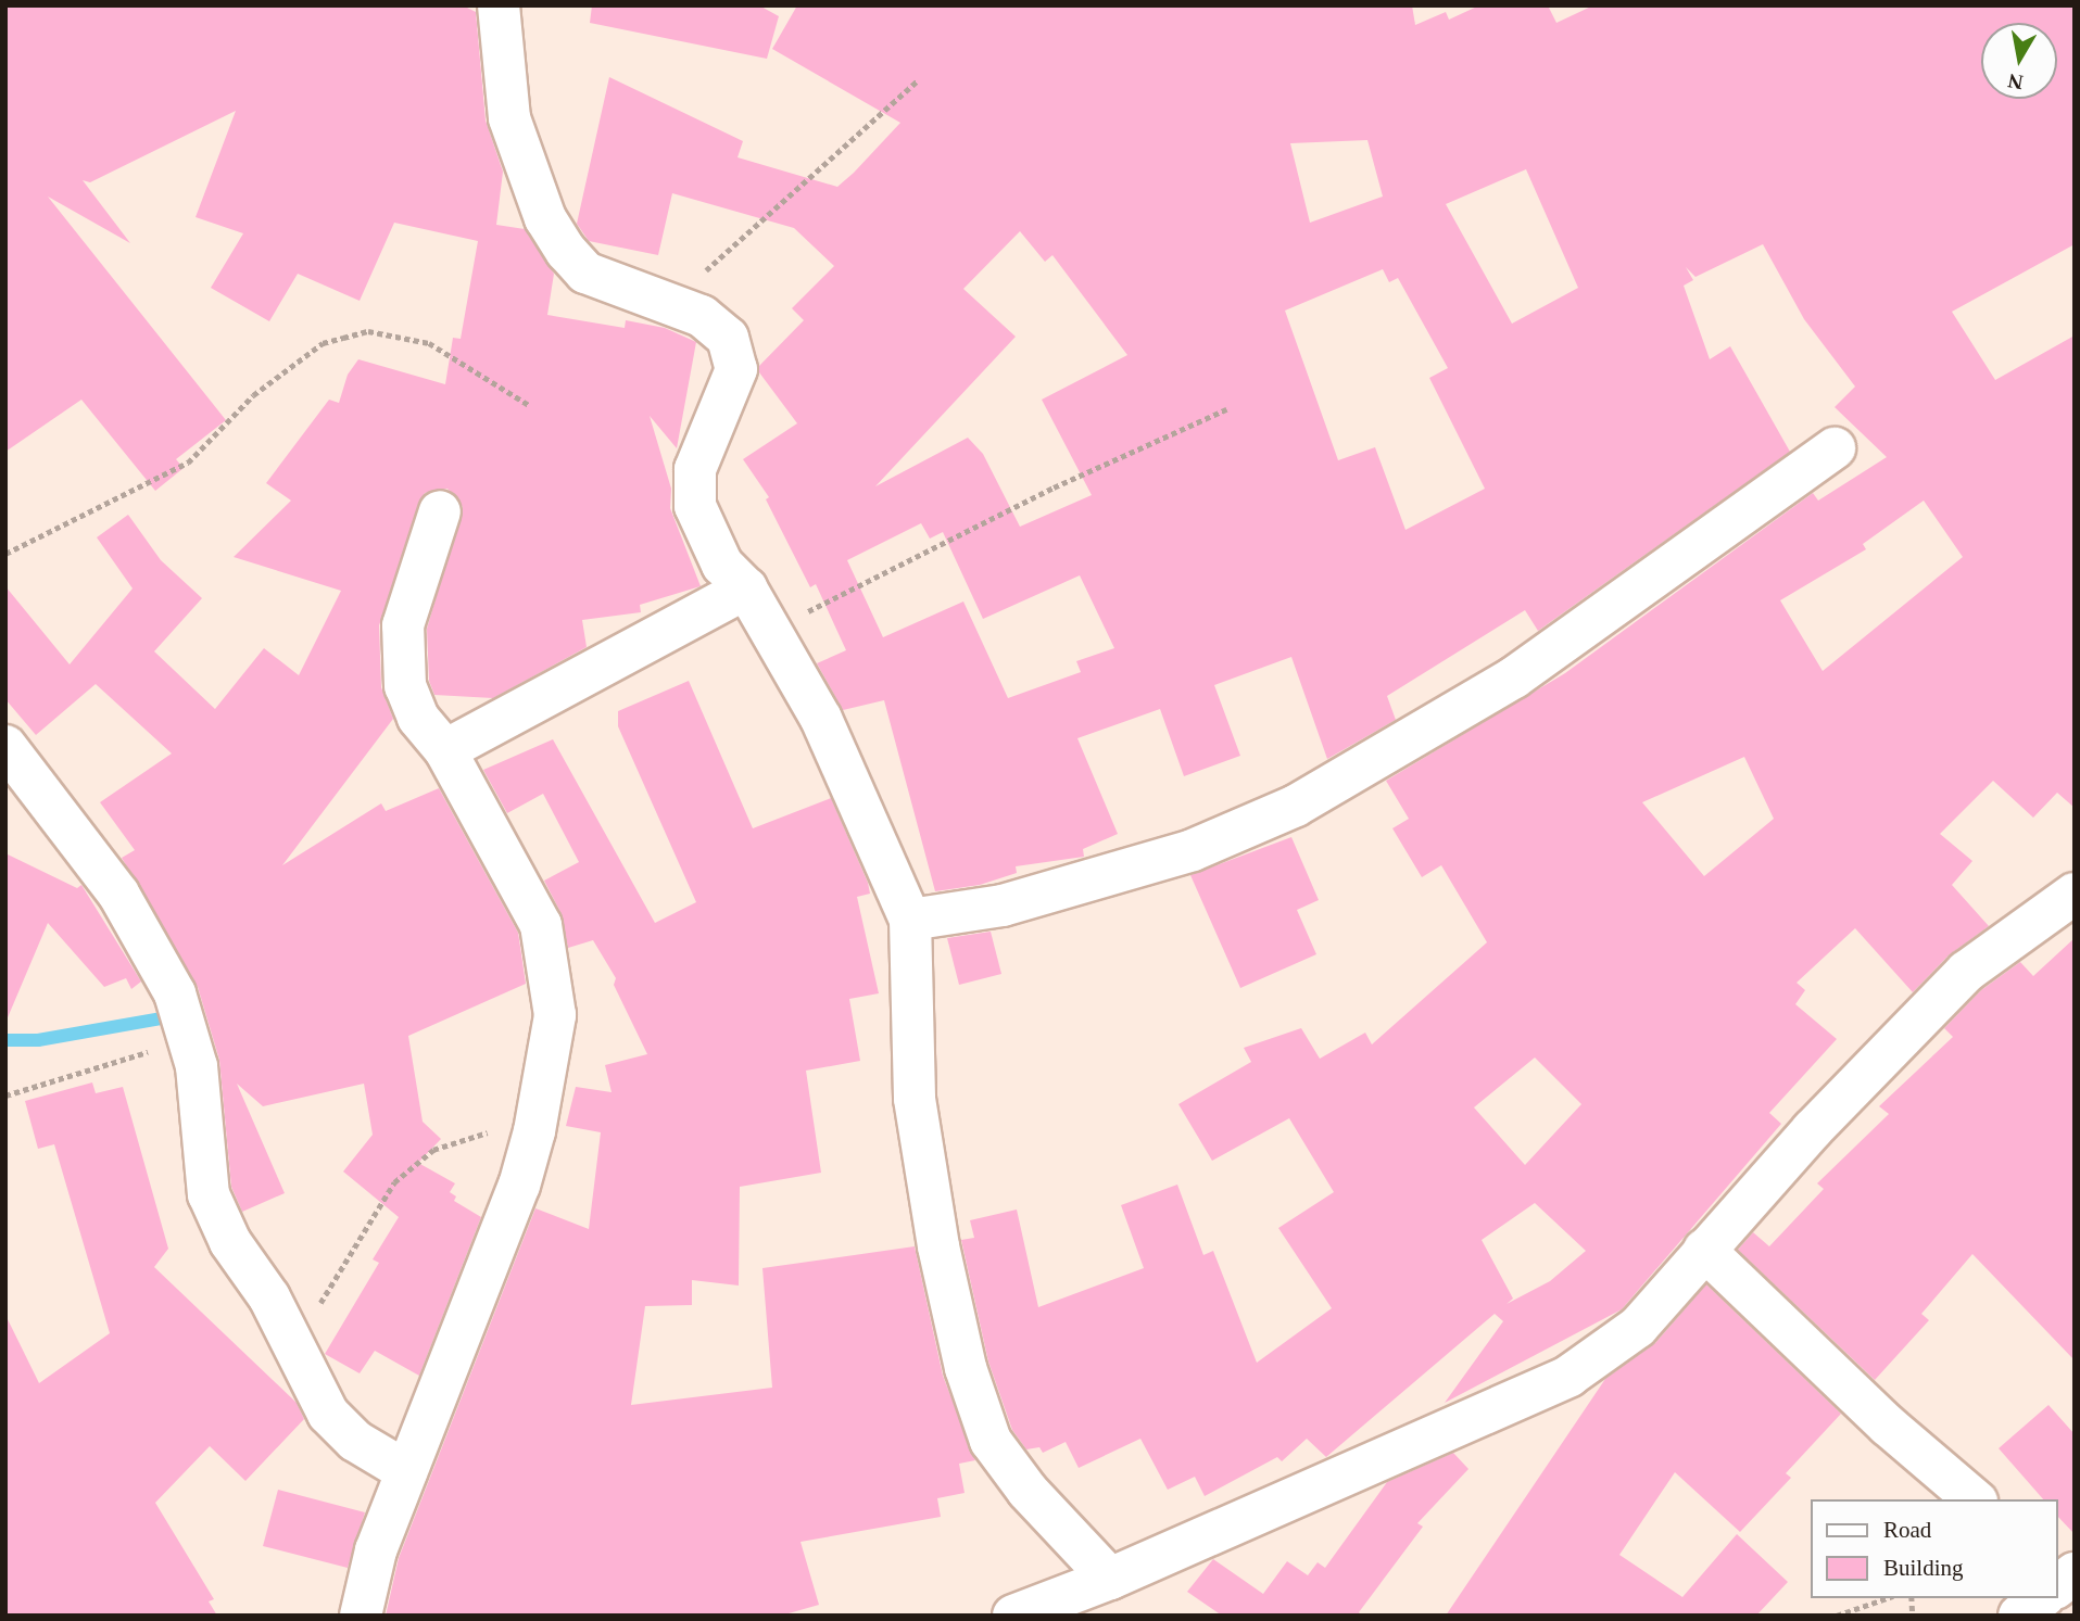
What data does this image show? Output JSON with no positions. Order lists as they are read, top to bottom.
{
  "legend": ["Road", "Building"],
  "north": "bottom"
}
